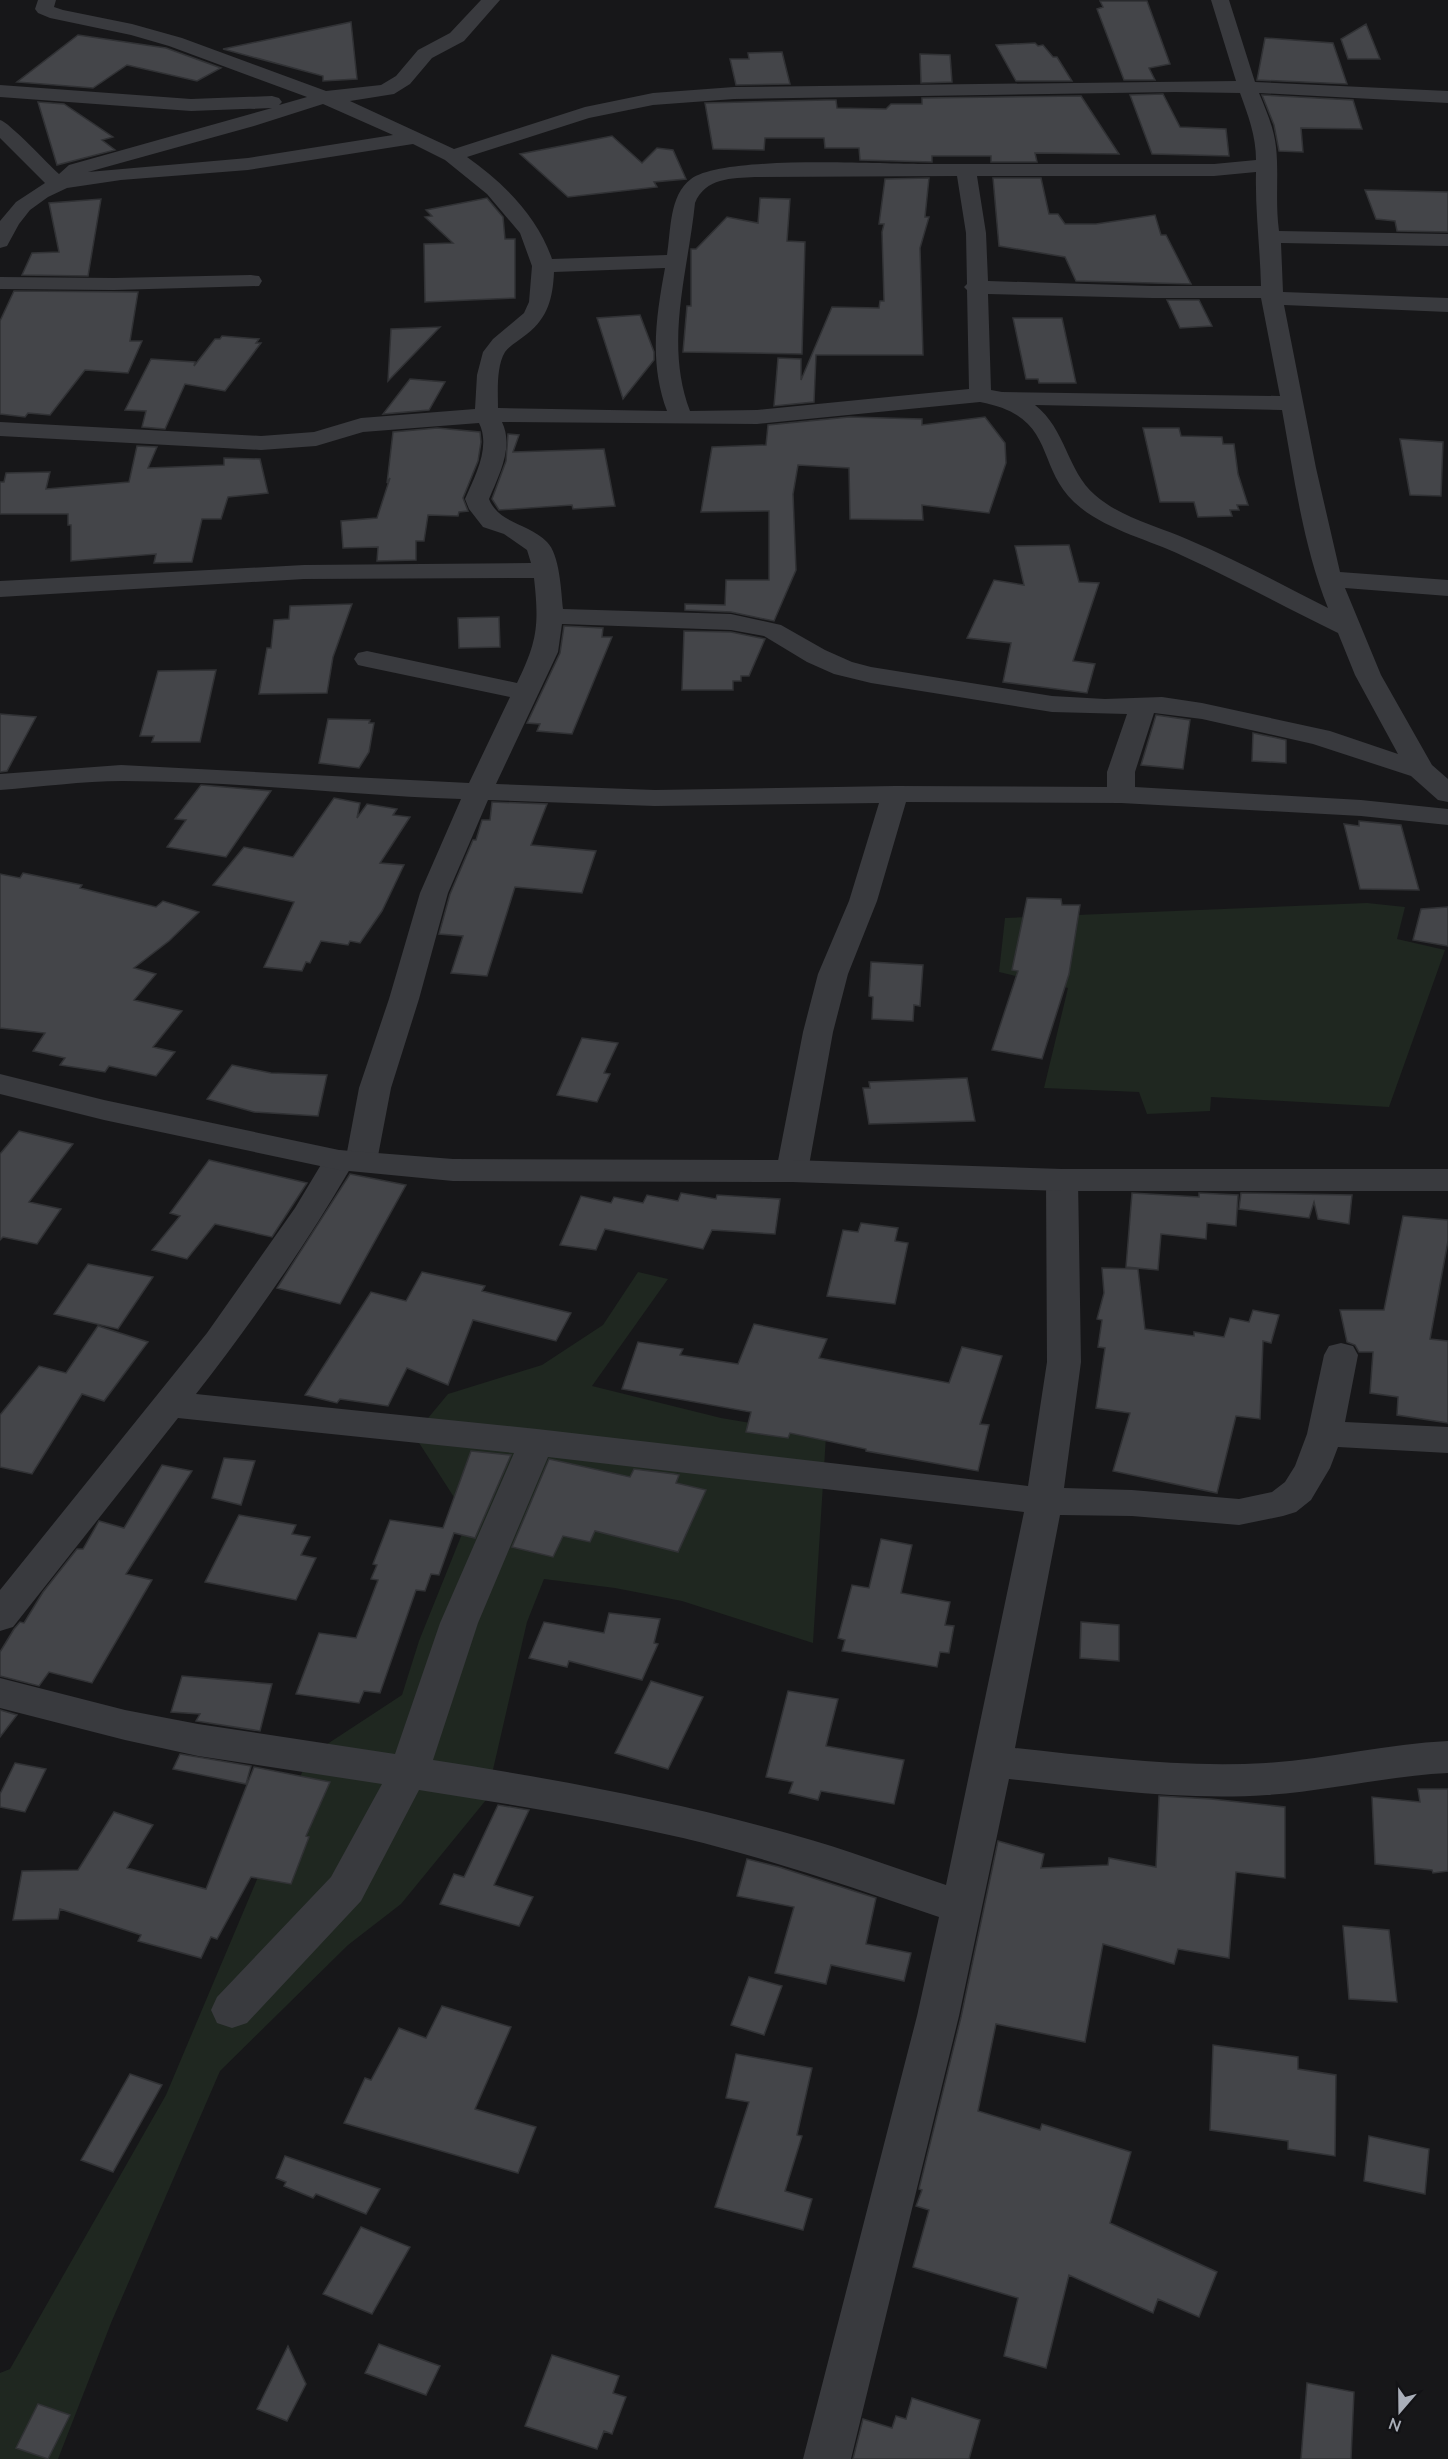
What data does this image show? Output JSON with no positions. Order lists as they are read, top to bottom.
{
  "north": "bottom"
}
